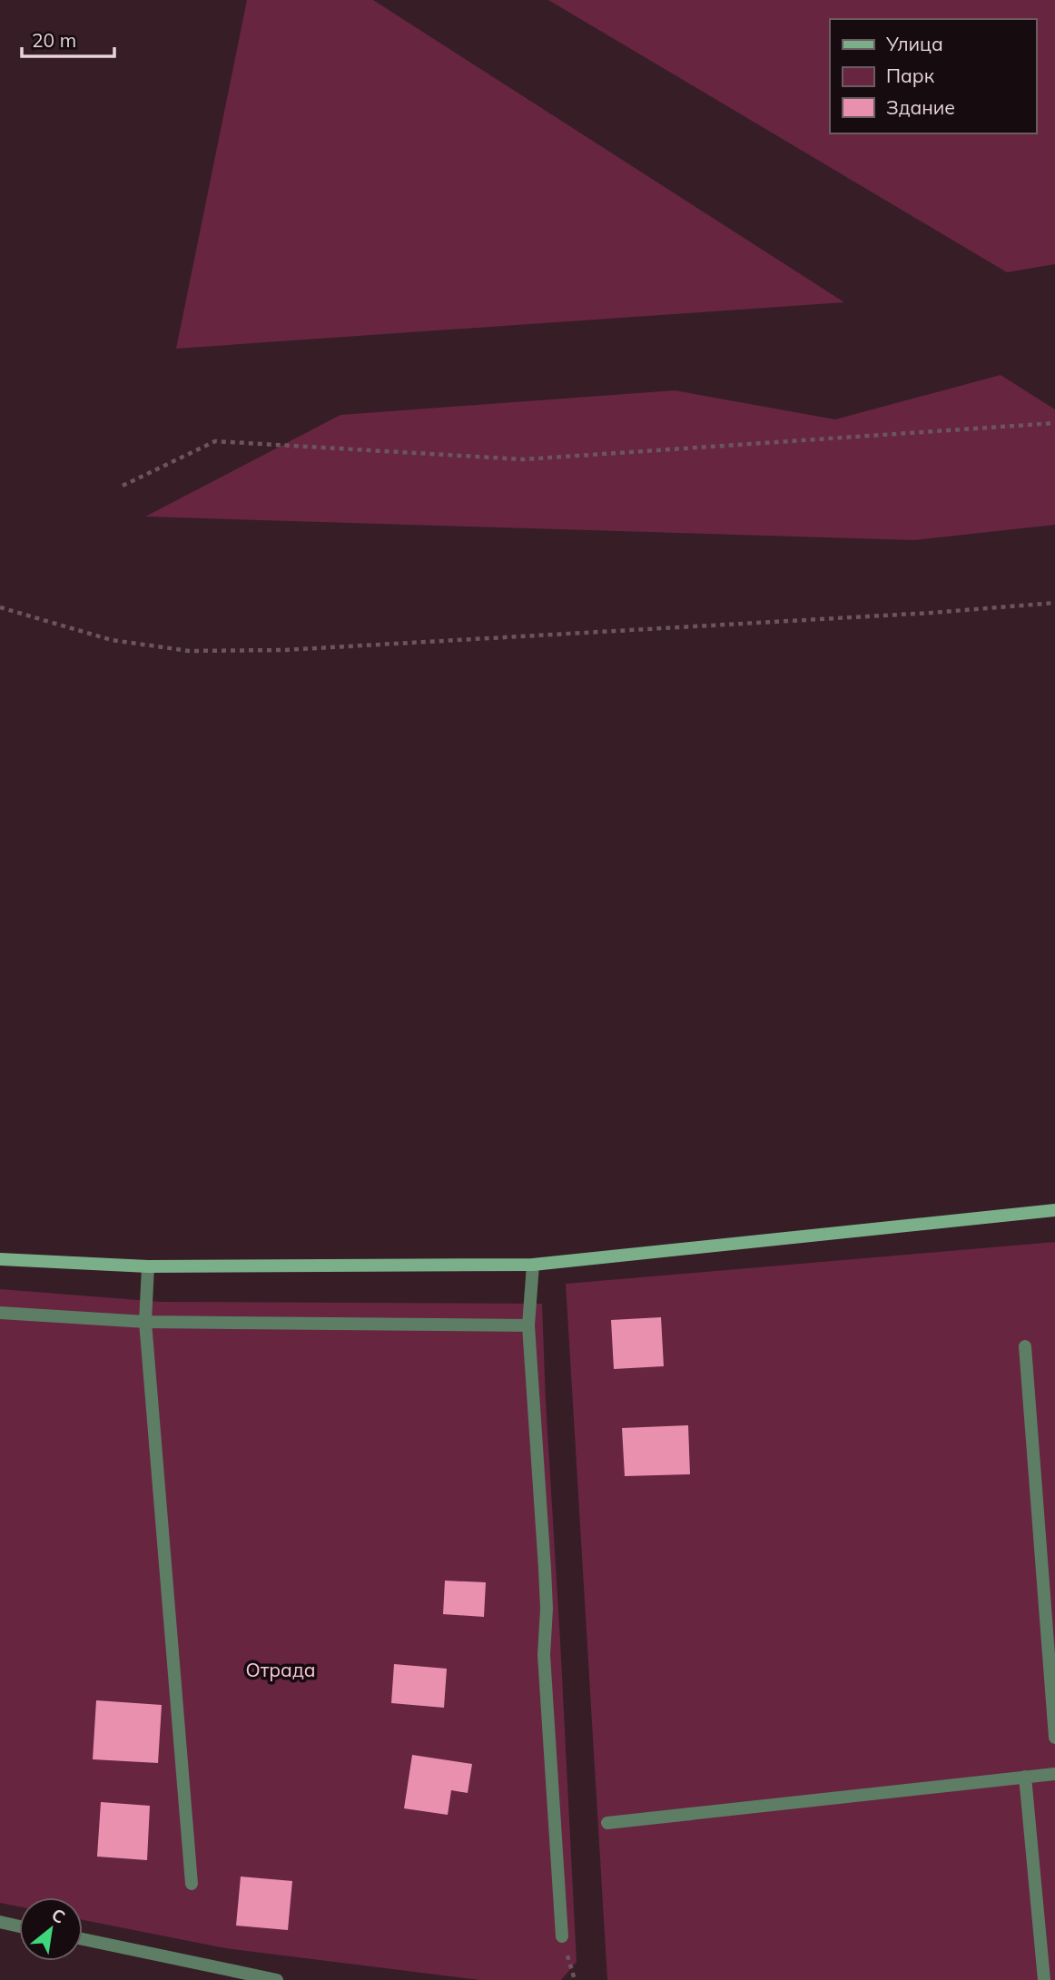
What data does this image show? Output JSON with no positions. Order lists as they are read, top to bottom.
{
  "parks": ["Отрада"],
  "legend": ["Улица", "Парк", "Здание"],
  "scale_bar": "20 m",
  "north": "top right"
}
